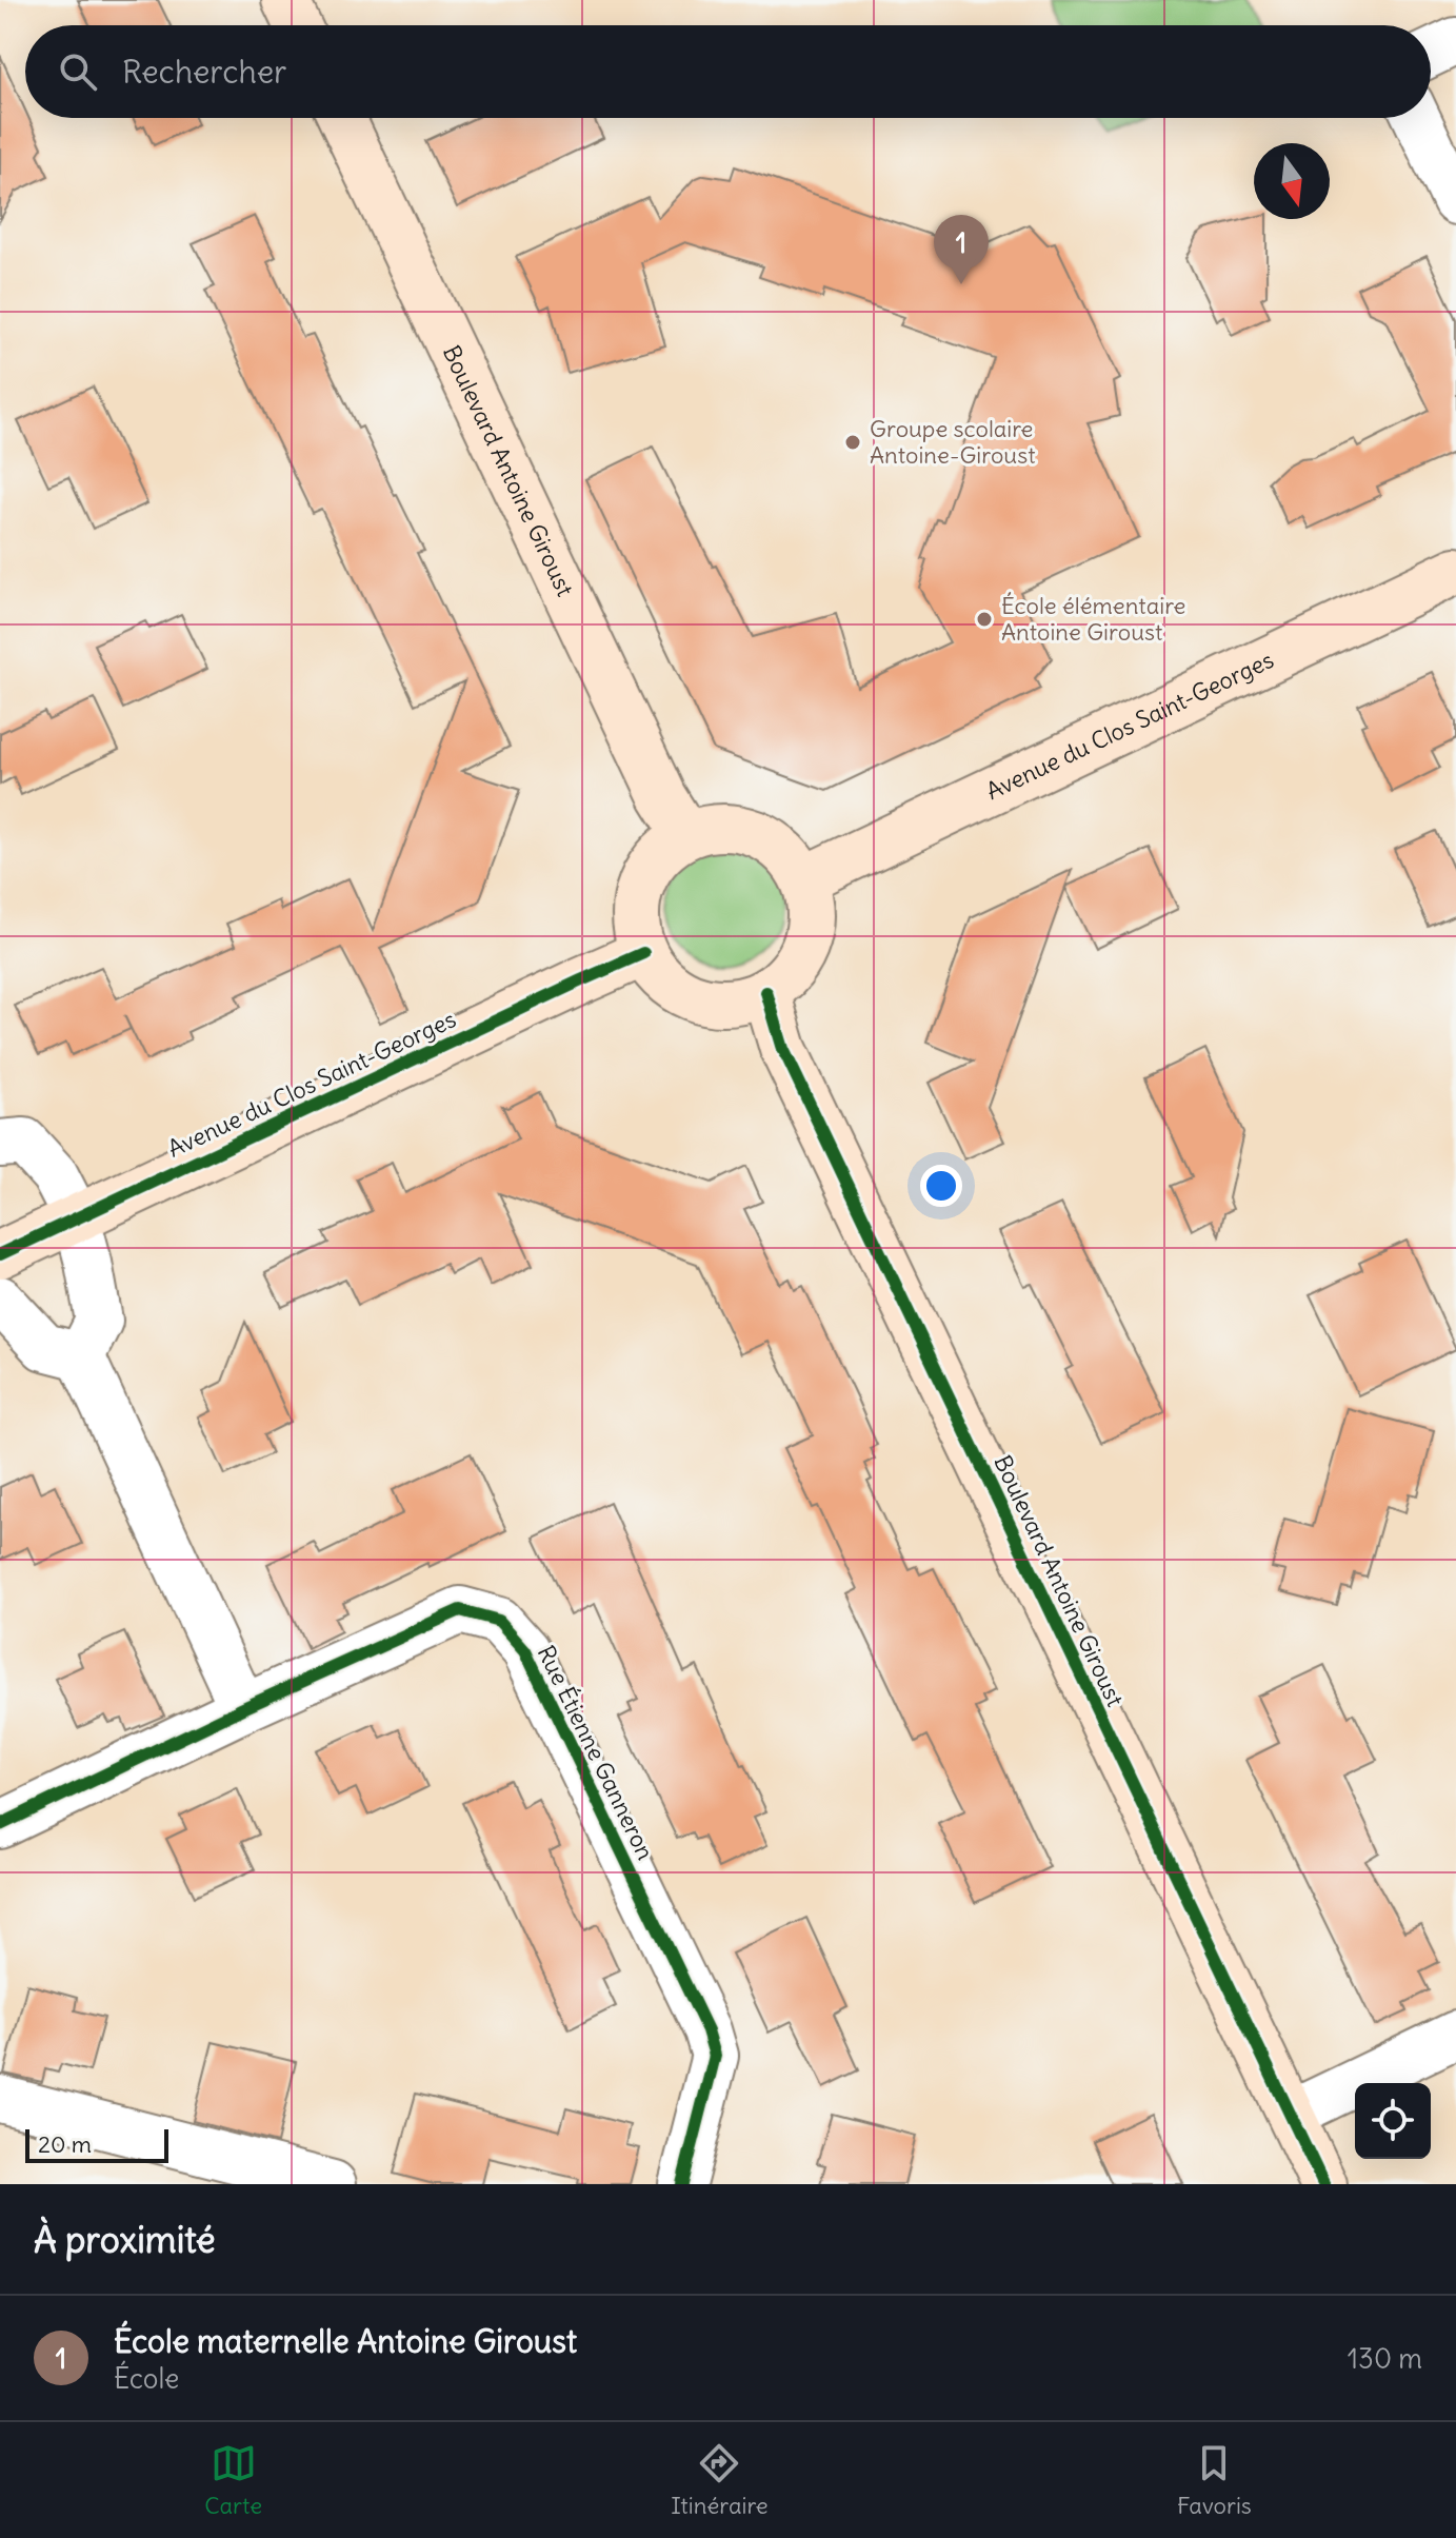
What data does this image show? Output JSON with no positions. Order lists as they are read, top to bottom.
{
  "streets": {
    "street": ["Boulevard Antoine Giroust", "Avenue du Clos Saint-Georges", "Rue Étienne Ganneron"]
  },
  "crossings": [
    ["Boulevard Antoine Giroust", "Avenue du Clos Saint-Georges"]
  ],
  "places": ["Groupe scolaire Antoine-Giroust", "École élémentaire Antoine Giroust"],
  "scale_bar": "20 m",
  "north": "bottom",
  "page": {
    "search": "Rechercher",
    "pins": "1",
    "scale": "20 m",
    "heading": "À proximité",
    "list": [
      {
        "mark": "1",
        "name": "École maternelle Antoine Giroust",
        "note": "École",
        "value": "130 m"
      }
    ],
    "nav": ["Carte", "Itinéraire", "Favoris"]
  }
}
